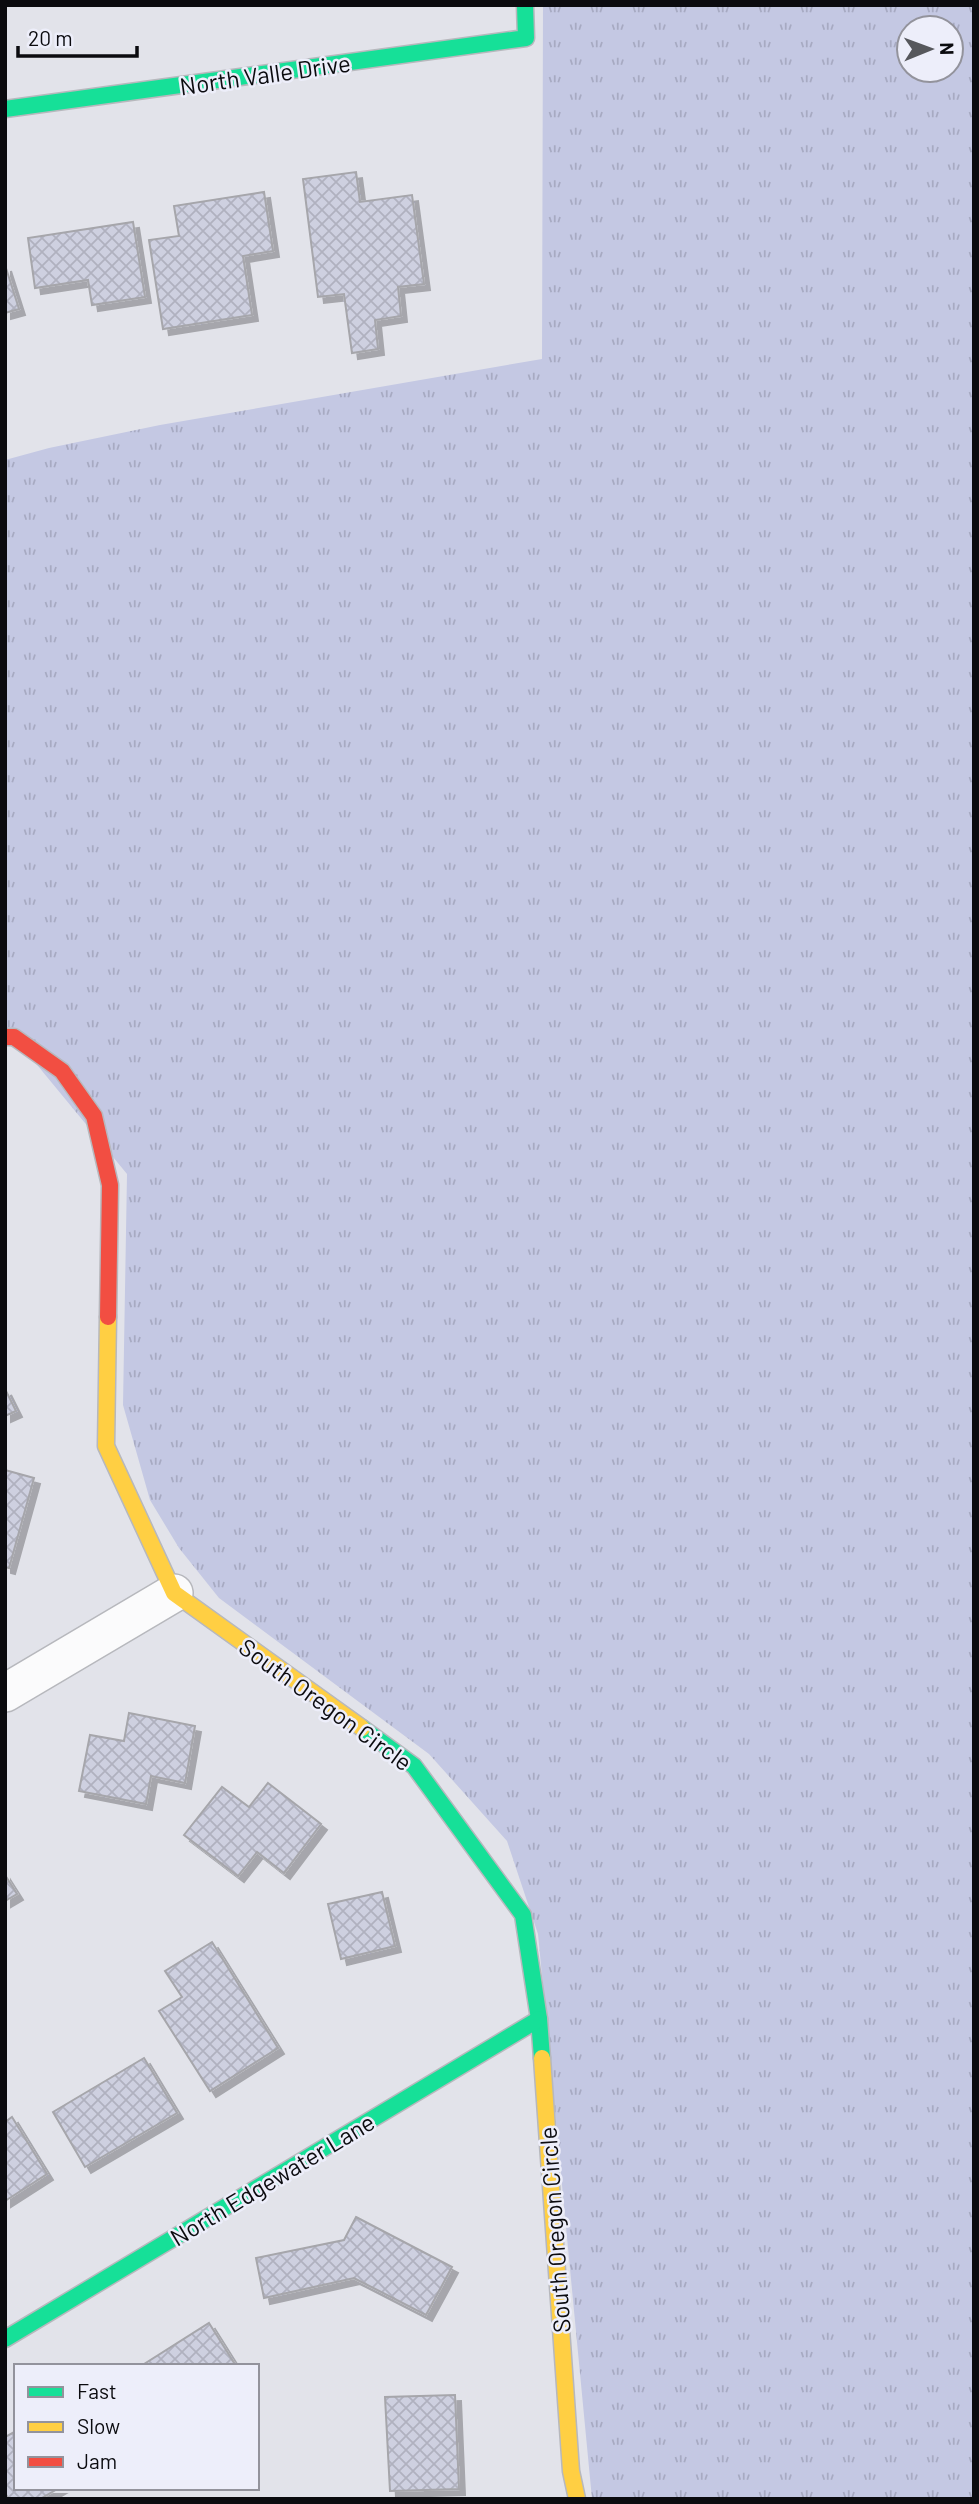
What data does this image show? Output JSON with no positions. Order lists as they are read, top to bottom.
{
  "streets": {
    "street": ["North Valle Drive", "South Oregon Circle", "North Edgewater Lane"]
  },
  "crossings": [
    ["South Oregon Circle", "North Edgewater Lane"]
  ],
  "legend": ["Fast", "Slow", "Jam"],
  "scale_bar": "20 m",
  "north": "right"
}
